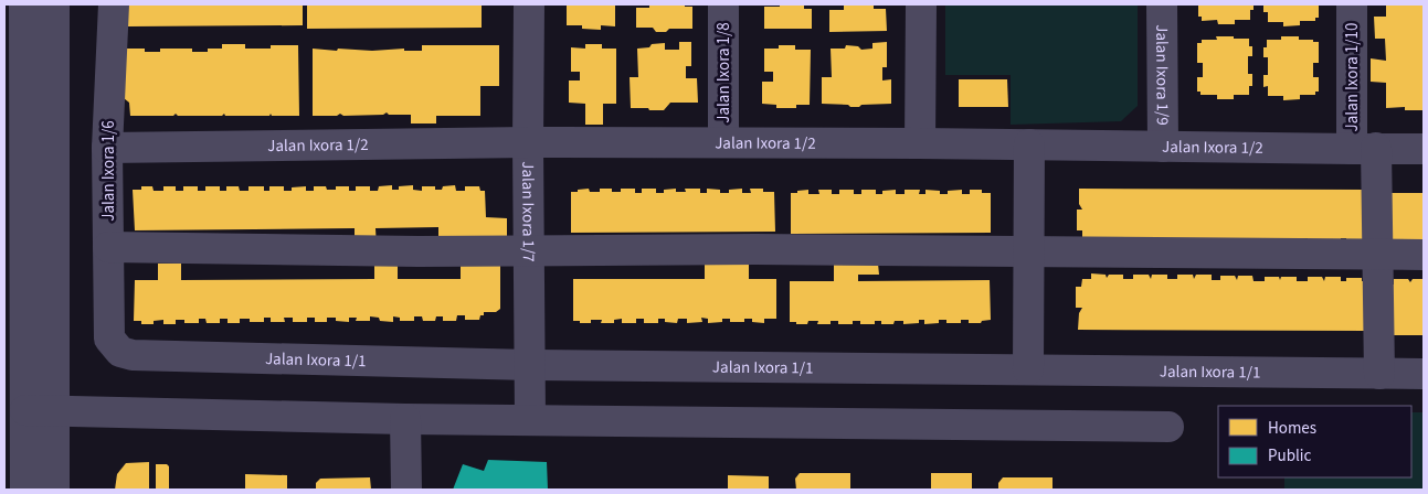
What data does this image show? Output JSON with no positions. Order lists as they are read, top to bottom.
{
  "streets": {
    "street": [
      "Jalan Ixora 1/8",
      "Jalan Ixora 1/9",
      "Jalan Ixora 1/10",
      "Jalan Ixora 1/2",
      "Jalan Ixora 1/6",
      "Jalan Ixora 1/7",
      "Jalan Ixora 1/1"
    ]
  },
  "crossings": [
    ["Jalan Ixora 1/8", "Jalan Ixora 1/2"],
    ["Jalan Ixora 1/9", "Jalan Ixora 1/2"],
    ["Jalan Ixora 1/10", "Jalan Ixora 1/2"],
    ["Jalan Ixora 1/10", "Jalan Ixora 1/1"],
    ["Jalan Ixora 1/2", "Jalan Ixora 1/6"],
    ["Jalan Ixora 1/2", "Jalan Ixora 1/7"],
    ["Jalan Ixora 1/6", "Jalan Ixora 1/1"],
    ["Jalan Ixora 1/7", "Jalan Ixora 1/1"]
  ],
  "legend": ["Homes", "Public"]
}
